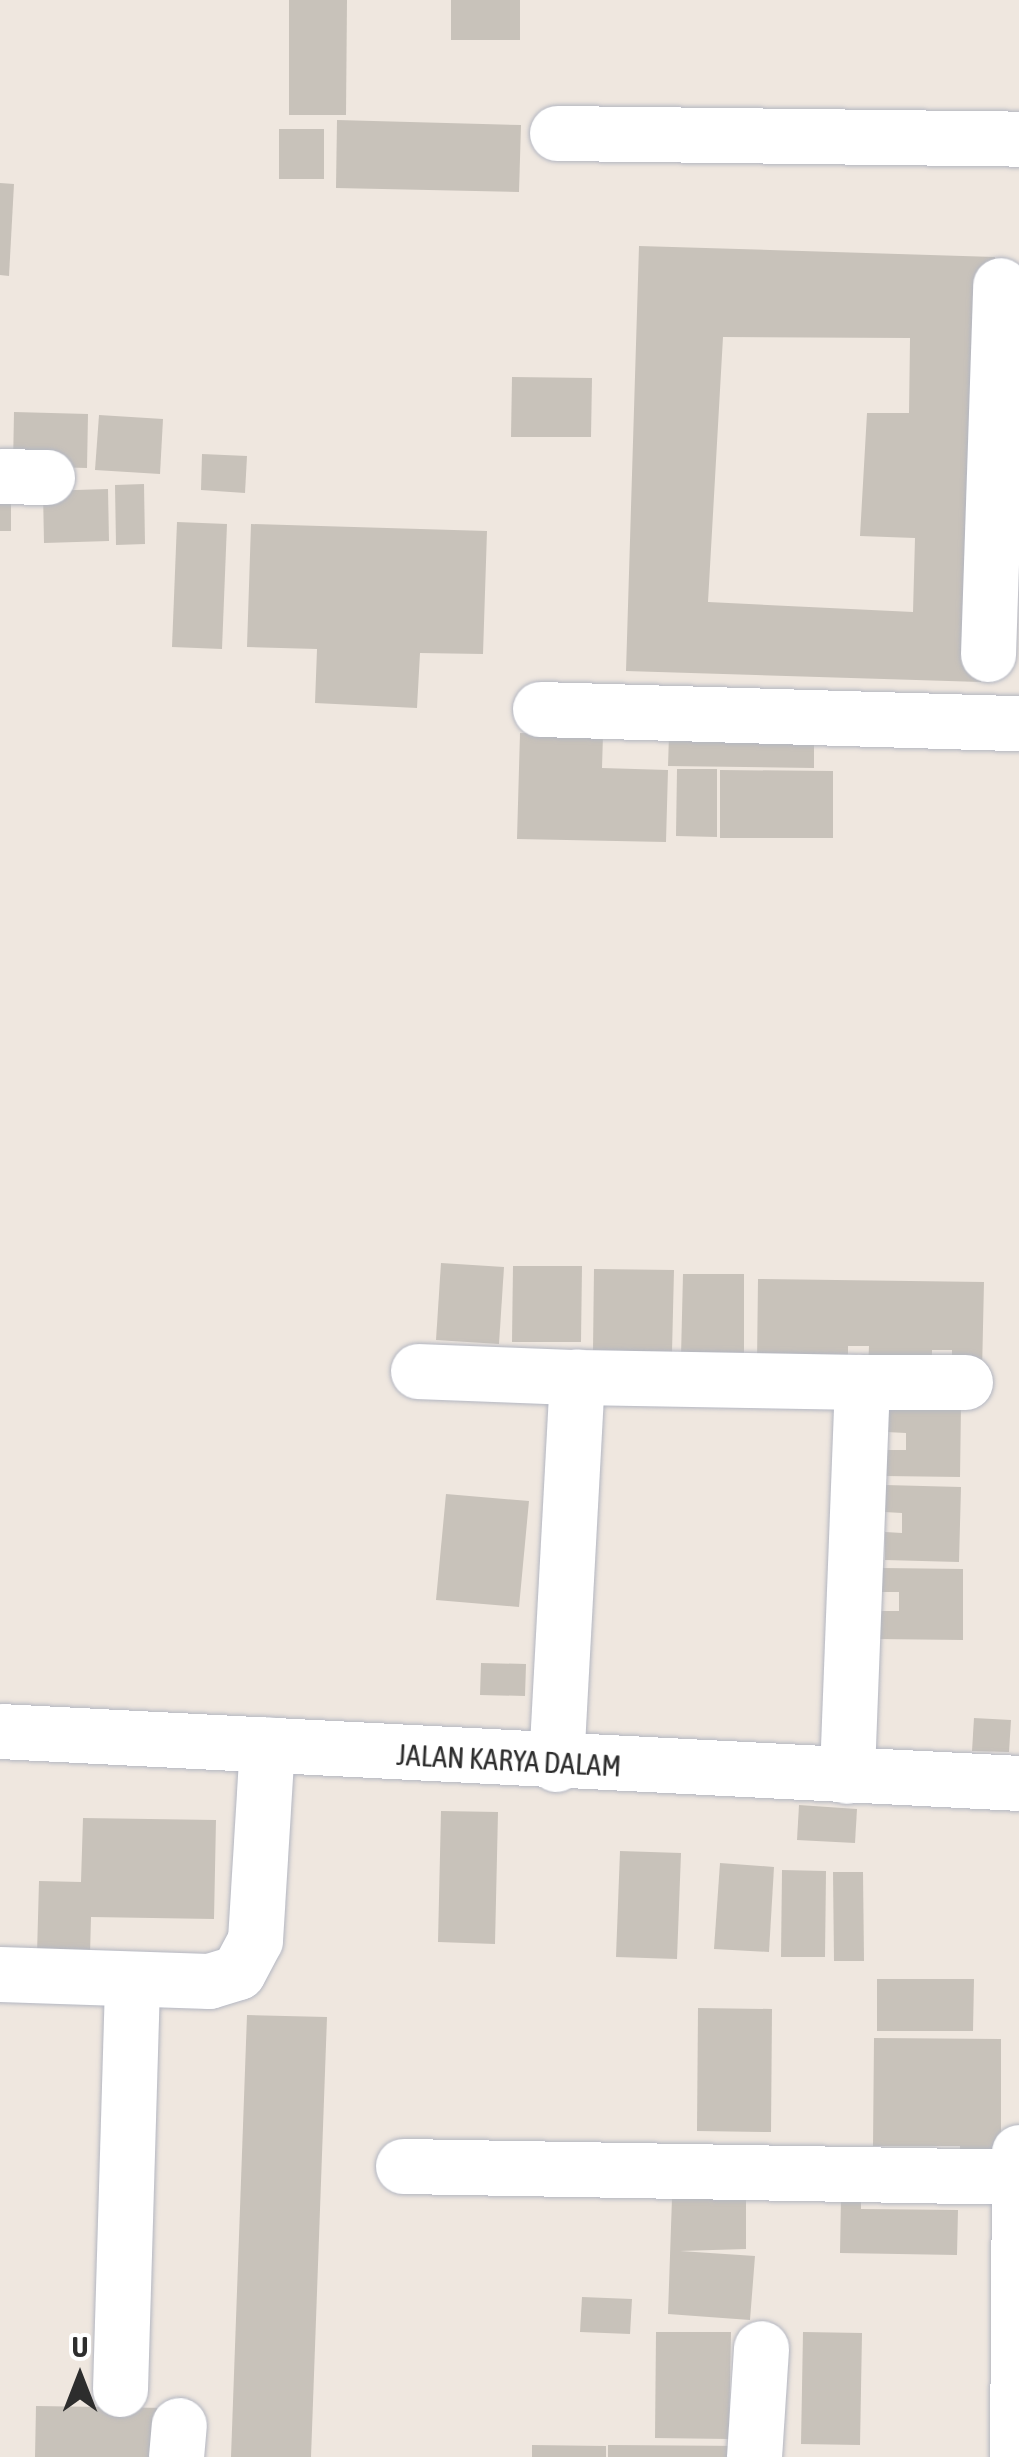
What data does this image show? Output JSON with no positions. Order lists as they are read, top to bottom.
{
  "streets": {
    "street": ["JALAN KARYA DALAM"]
  },
  "north": "top"
}
